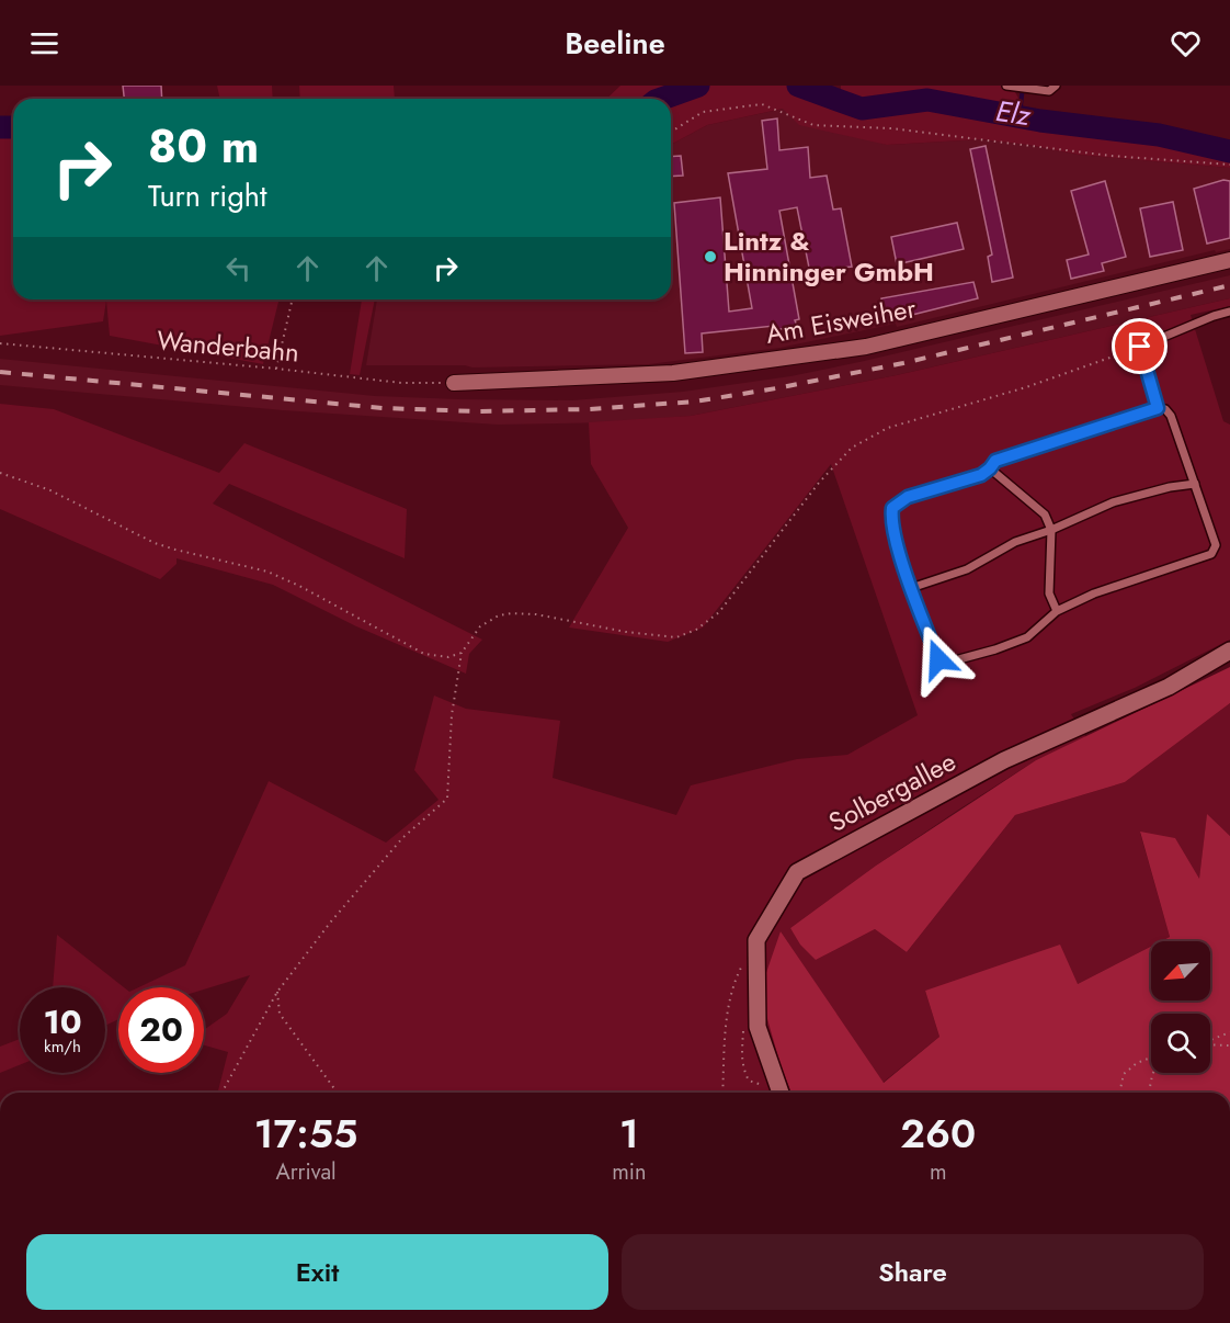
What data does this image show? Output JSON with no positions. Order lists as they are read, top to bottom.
{
  "streets": {
    "street": ["Am Eisweiher", "Solbergallee"],
    "path": ["Wanderbahn"]
  },
  "crossings": [
    ["Am Eisweiher", "Wanderbahn"]
  ],
  "water": ["Elz"],
  "places": ["Lintz & Hinninger GmbH"],
  "north": "bottom left",
  "page": {
    "header": "Beeline",
    "turn": ["80 m", "Turn right"],
    "speed": "10 km/h",
    "limit": "20",
    "eta": [
      "17:55",
      "Arrival",
      "1",
      "min",
      "260",
      "m"
    ],
    "buttons": ["Exit", "Share"]
  }
}
